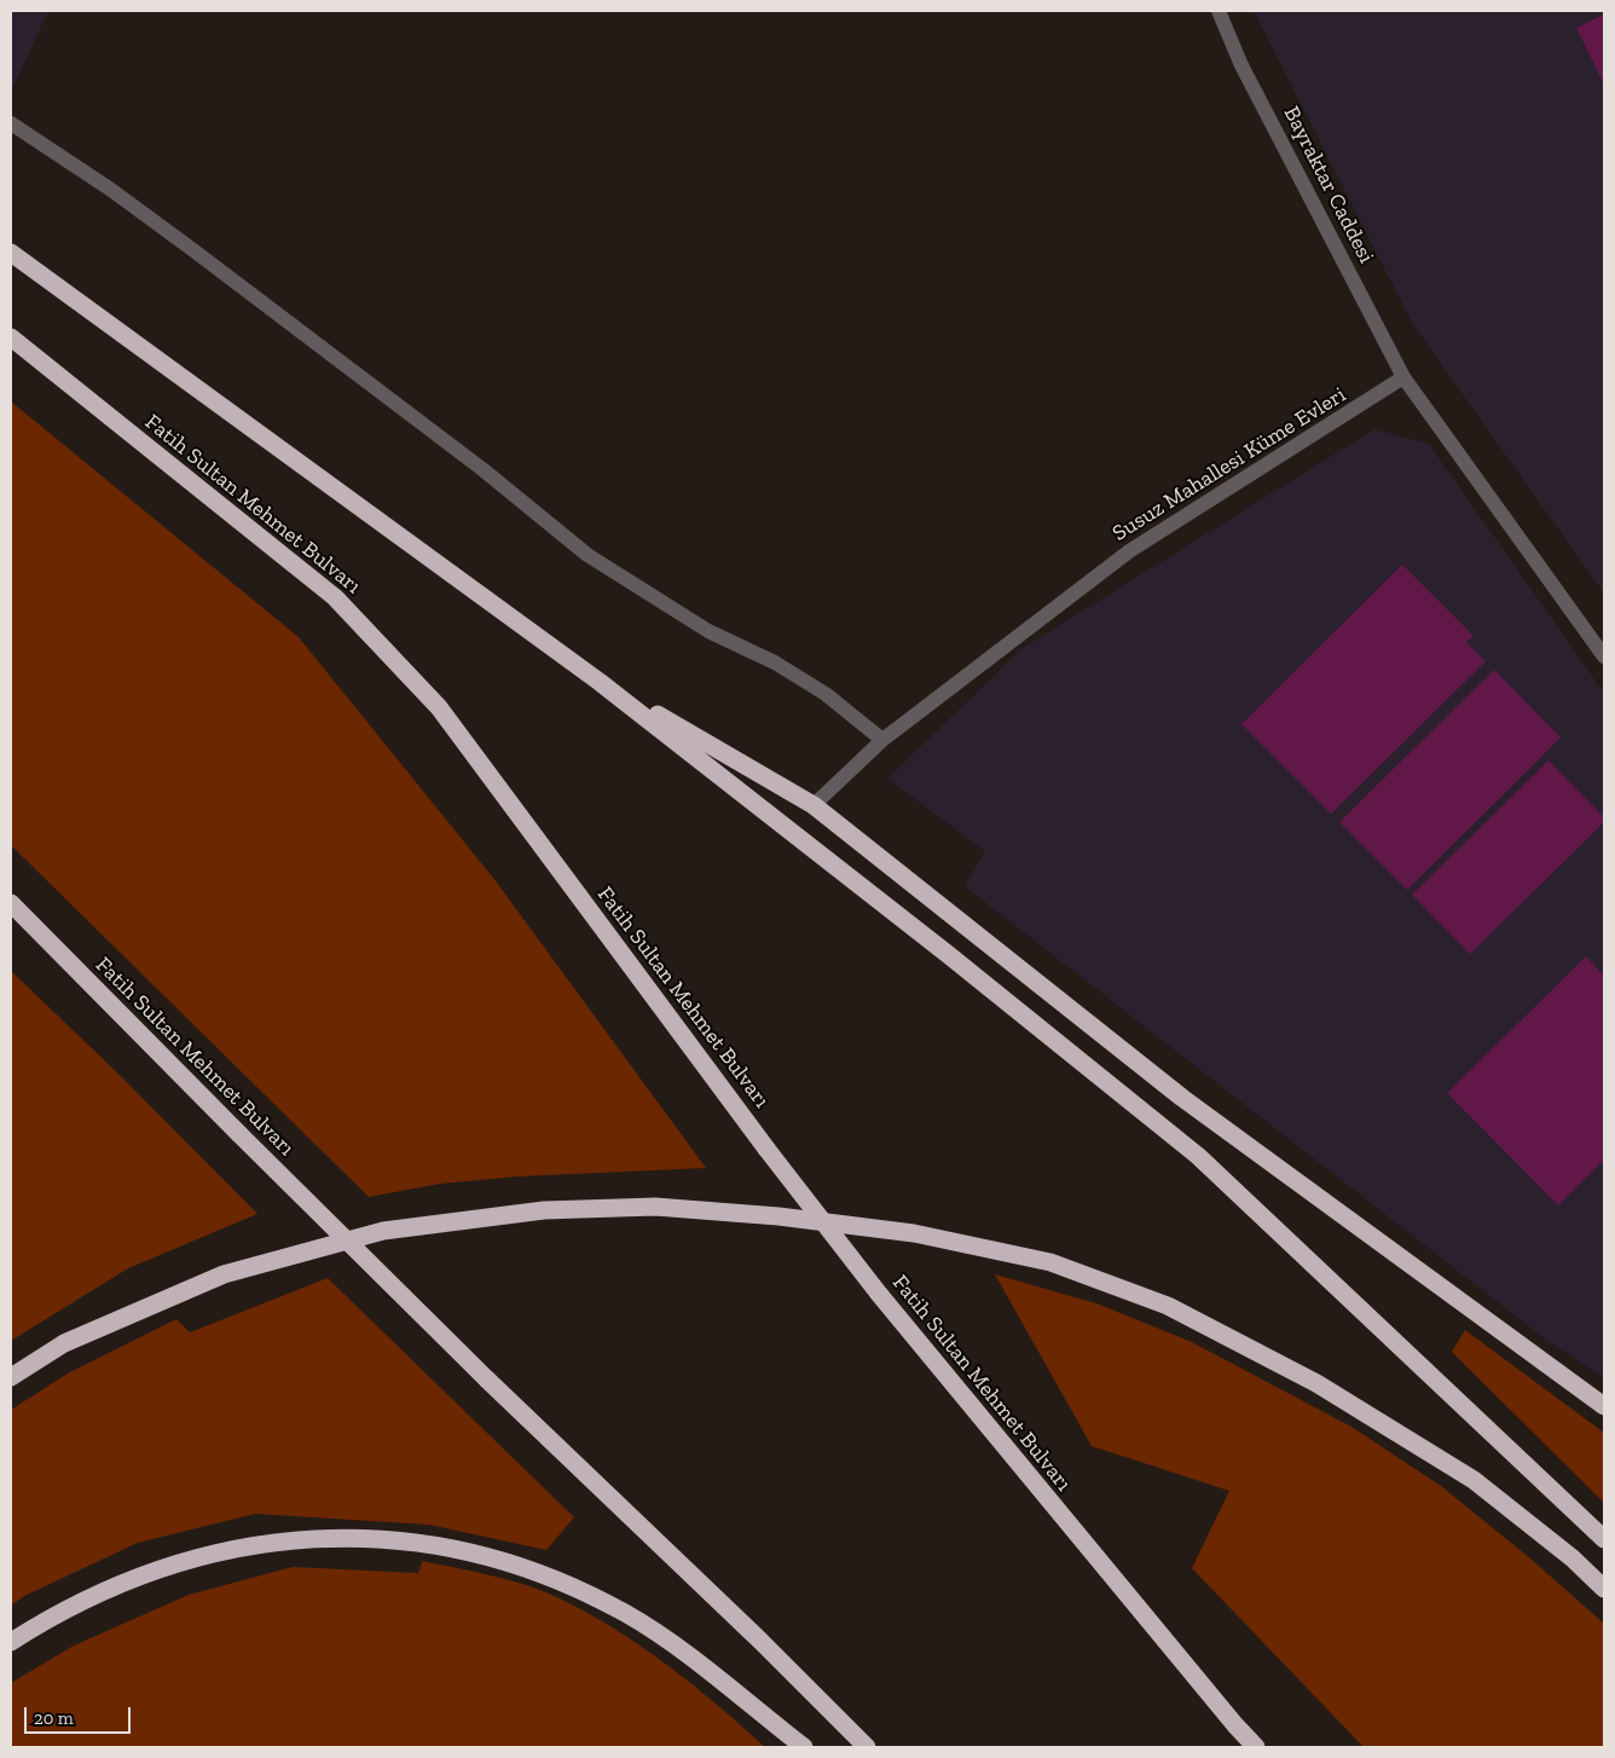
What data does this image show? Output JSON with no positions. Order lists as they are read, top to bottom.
{
  "streets": {
    "highway": ["Fatih Sultan Mehmet Bulvarı"],
    "street": ["Bayraktar Caddesi", "Susuz Mahallesi Küme Evleri"]
  },
  "crossings": [
    ["Bayraktar Caddesi", "Susuz Mahallesi Küme Evleri"]
  ],
  "scale_bar": "20 m"
}
